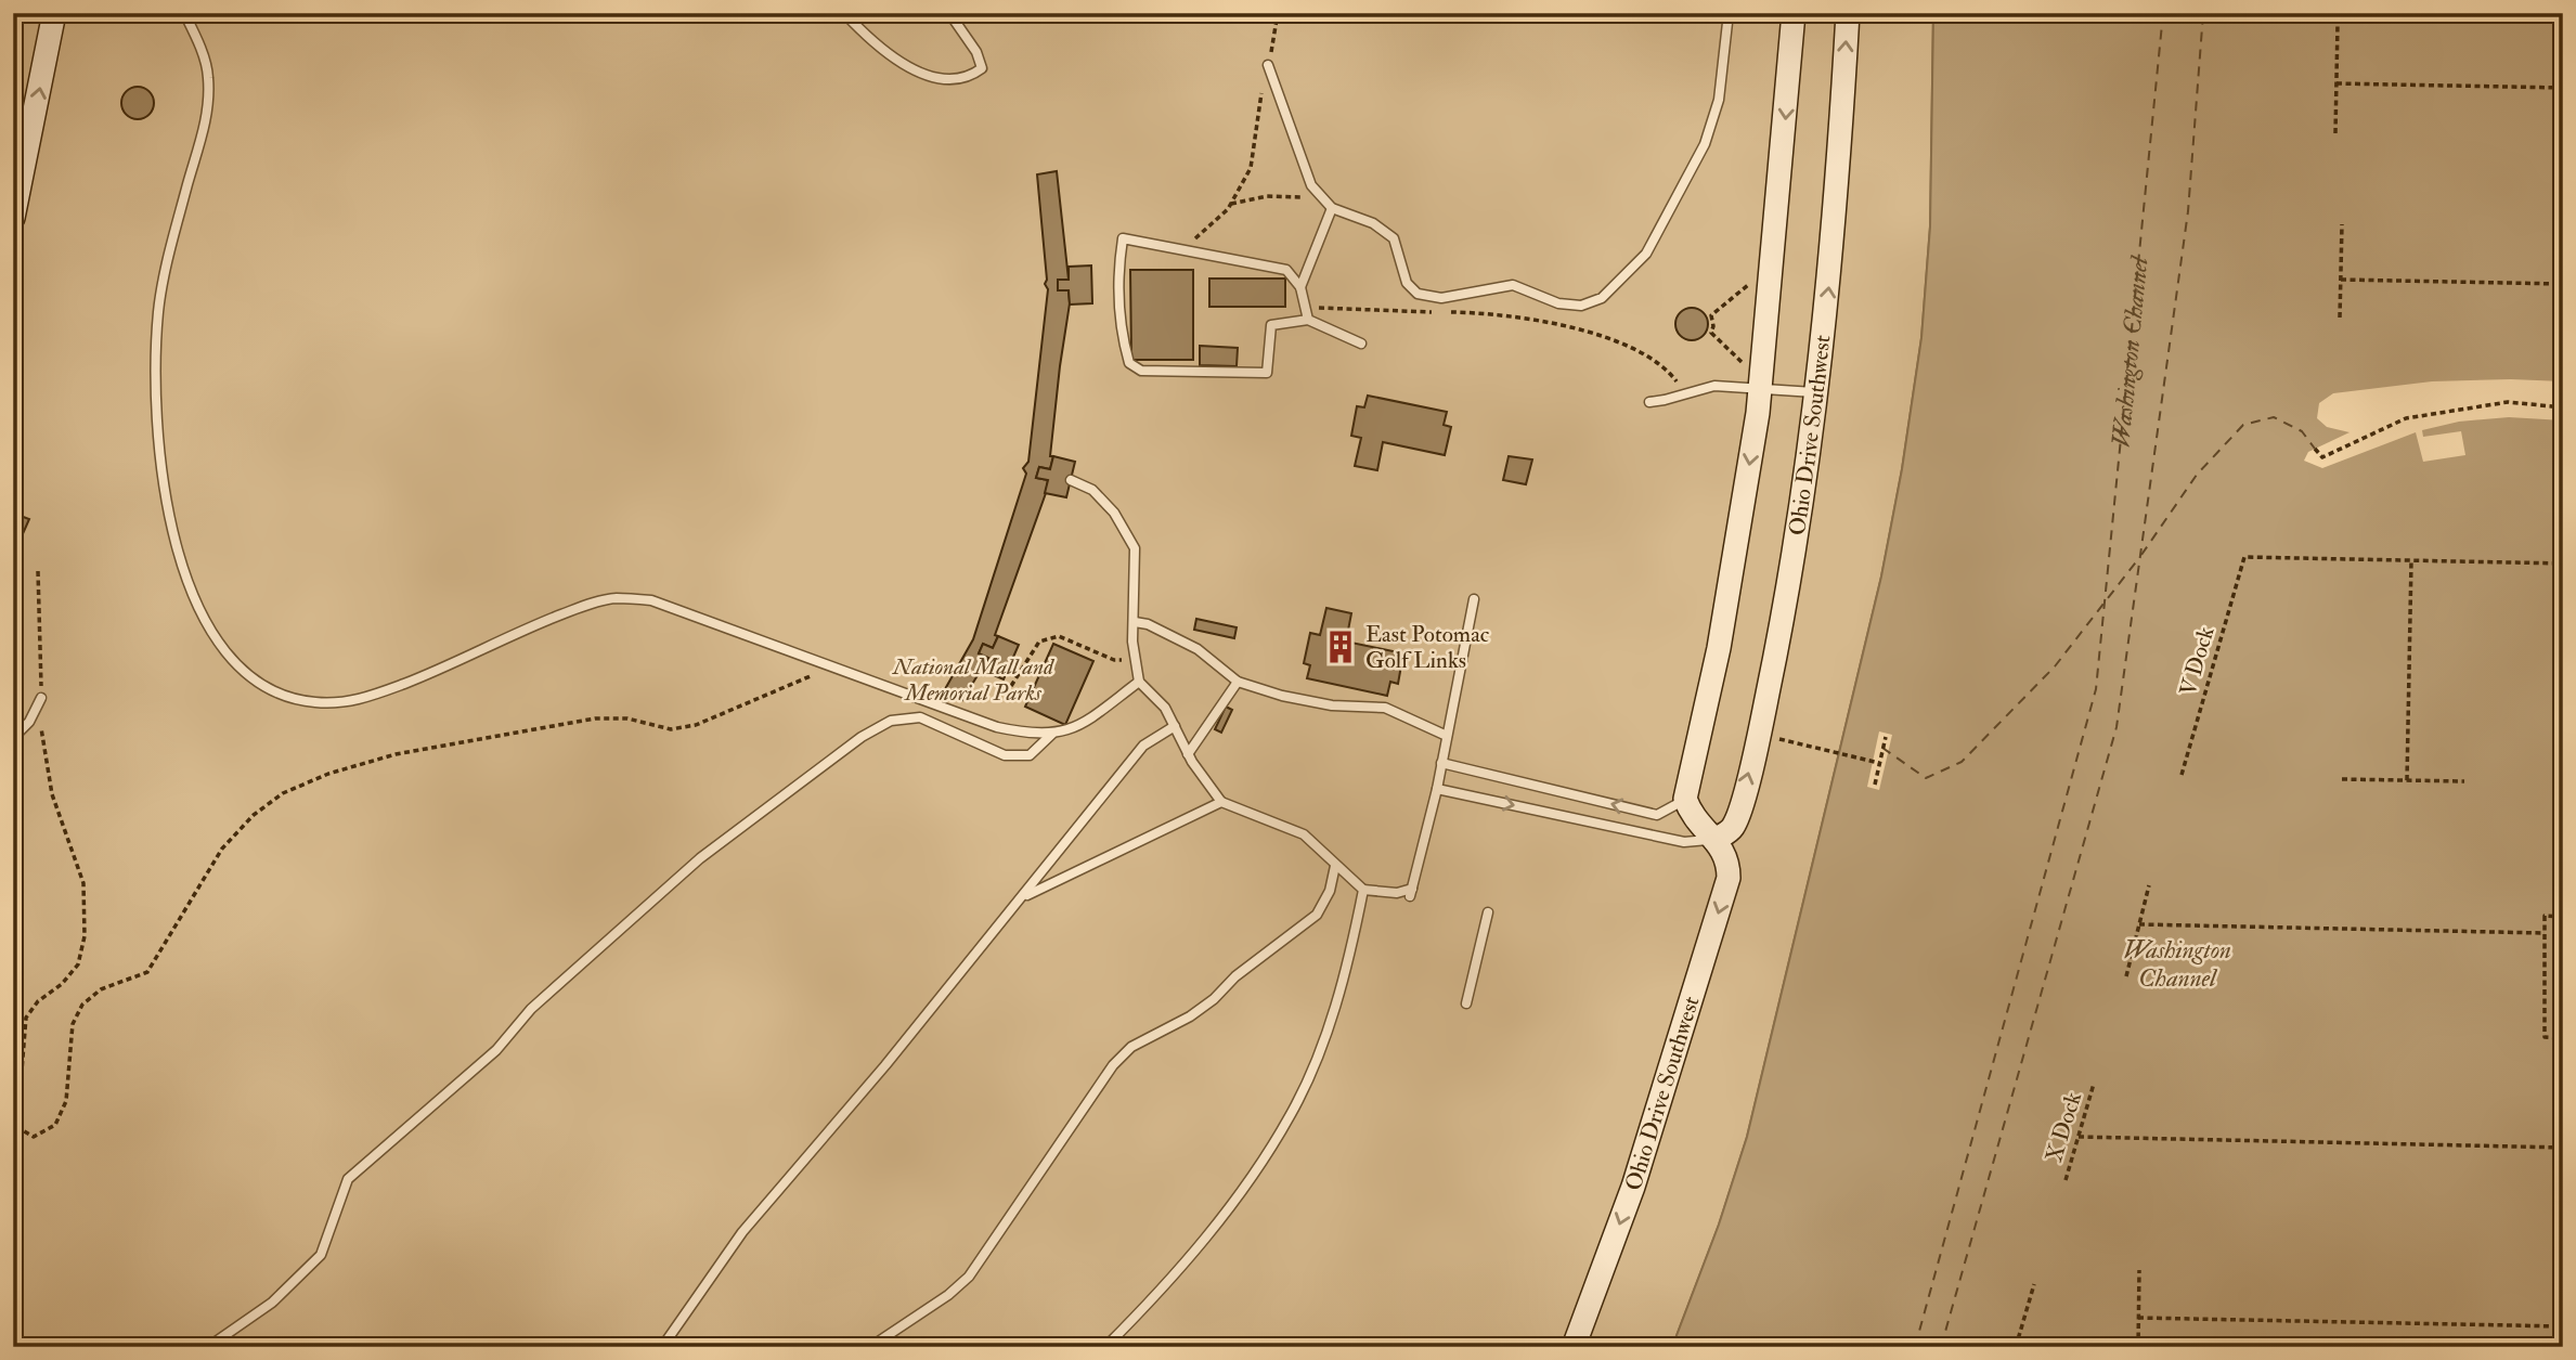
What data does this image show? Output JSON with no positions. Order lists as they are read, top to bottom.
{
  "streets": {
    "street": ["Ohio Drive Southwest"],
    "path": ["V Dock", "X Dock"]
  },
  "water": ["Washington Channel"],
  "parks": ["National Mall and Memorial Parks"],
  "places": {
    "building": ["East Potomac Golf Links"]
  }
}
